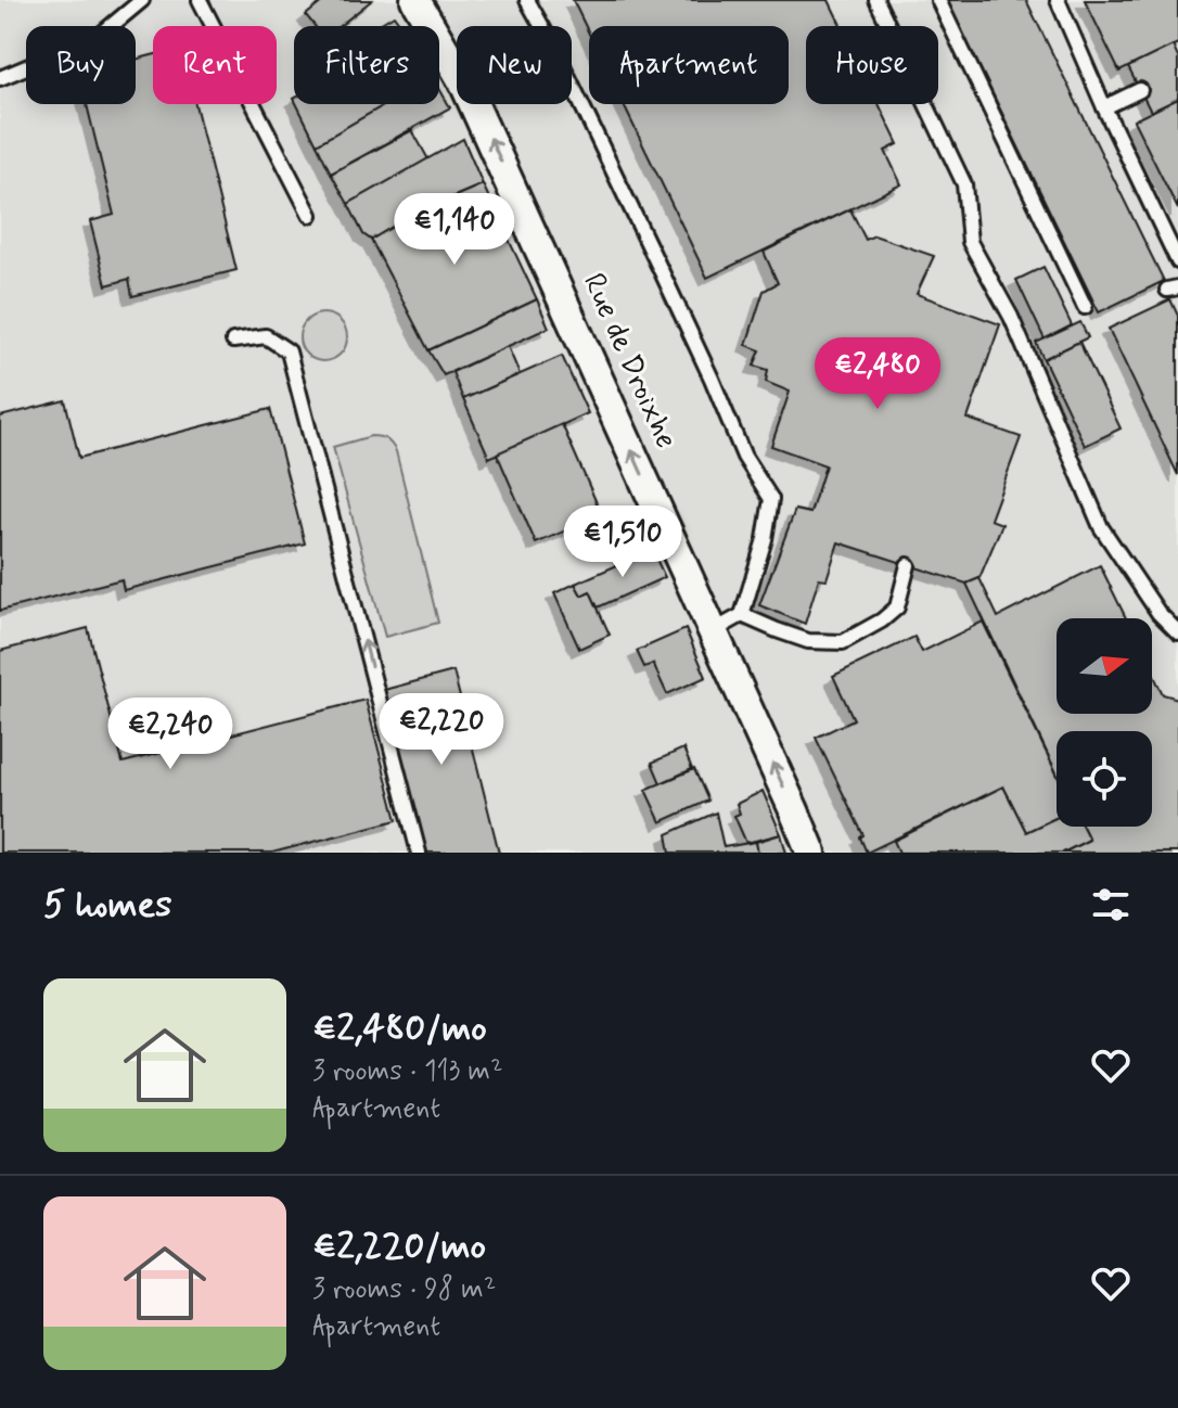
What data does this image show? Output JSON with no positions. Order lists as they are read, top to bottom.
{
  "streets": {
    "street": ["Rue de Droixhe"]
  },
  "one_way": ["Rue de Droixhe"],
  "north": "right",
  "page": {
    "chip": [
      "Buy",
      "Rent",
      "Filters",
      "New",
      "Apartment",
      "House"
    ],
    "price": [
      "€1,140",
      "€2,480",
      "€1,510",
      "€2,220",
      "€2,240"
    ],
    "heading": "5 homes",
    "list": [
      {
        "name": "€2,480/mo",
        "note": "3 rooms · 113 m² · Apartment"
      },
      {
        "name": "€2,220/mo",
        "note": "3 rooms · 98 m² · Apartment"
      }
    ]
  }
}
